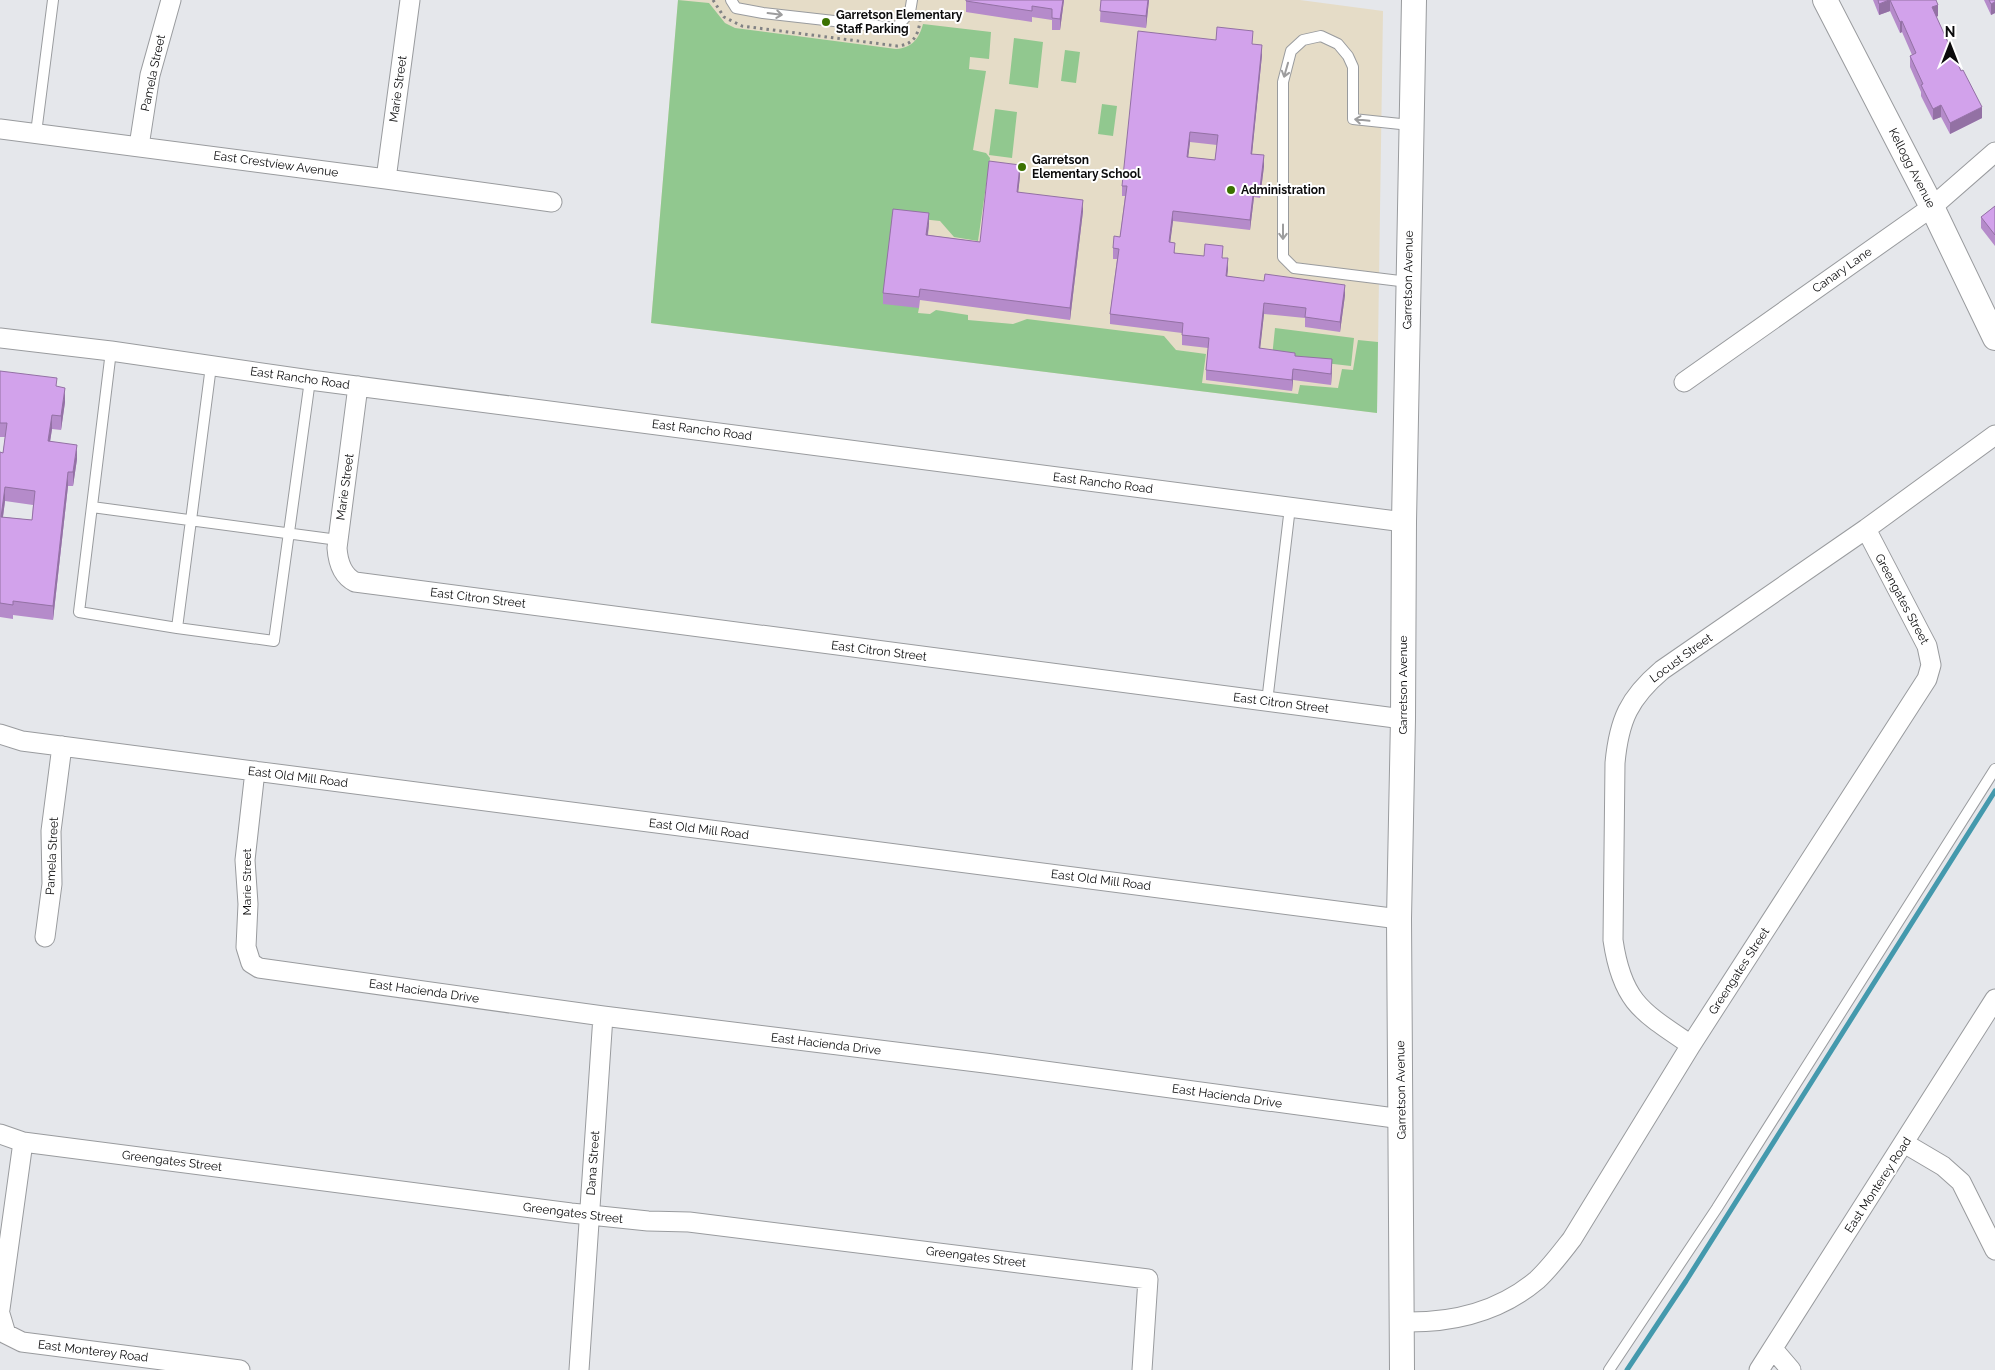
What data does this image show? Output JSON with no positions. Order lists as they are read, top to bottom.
{
  "streets": {
    "street": [
      "Pamela Street",
      "Marie Street",
      "East Crestview Avenue",
      "Kellogg Avenue",
      "Canary Lane",
      "Garretson Avenue",
      "East Rancho Road",
      "East Citron Street",
      "Greengates Street",
      "Locust Street",
      "East Old Mill Road",
      "East Hacienda Drive",
      "Dana Street",
      "East Monterey Road"
    ]
  },
  "crossings": [
    ["Pamela Street", "East Crestview Avenue"],
    ["Pamela Street", "East Old Mill Road"],
    ["Marie Street", "East Crestview Avenue"],
    ["Marie Street", "East Rancho Road"],
    ["Marie Street", "East Citron Street"],
    ["Marie Street", "East Old Mill Road"],
    ["Marie Street", "East Hacienda Drive"],
    ["Kellogg Avenue", "Canary Lane"],
    ["Garretson Avenue", "East Rancho Road"],
    ["Garretson Avenue", "East Citron Street"],
    ["Garretson Avenue", "Greengates Street"],
    ["Garretson Avenue", "East Old Mill Road"],
    ["Garretson Avenue", "East Hacienda Drive"],
    ["Greengates Street", "Locust Street"],
    ["Greengates Street", "Dana Street"],
    ["East Hacienda Drive", "Dana Street"]
  ],
  "places": ["Garretson Elementary Staff Parking", "Garretson Elementary School", "Administration"],
  "north": "top"
}
